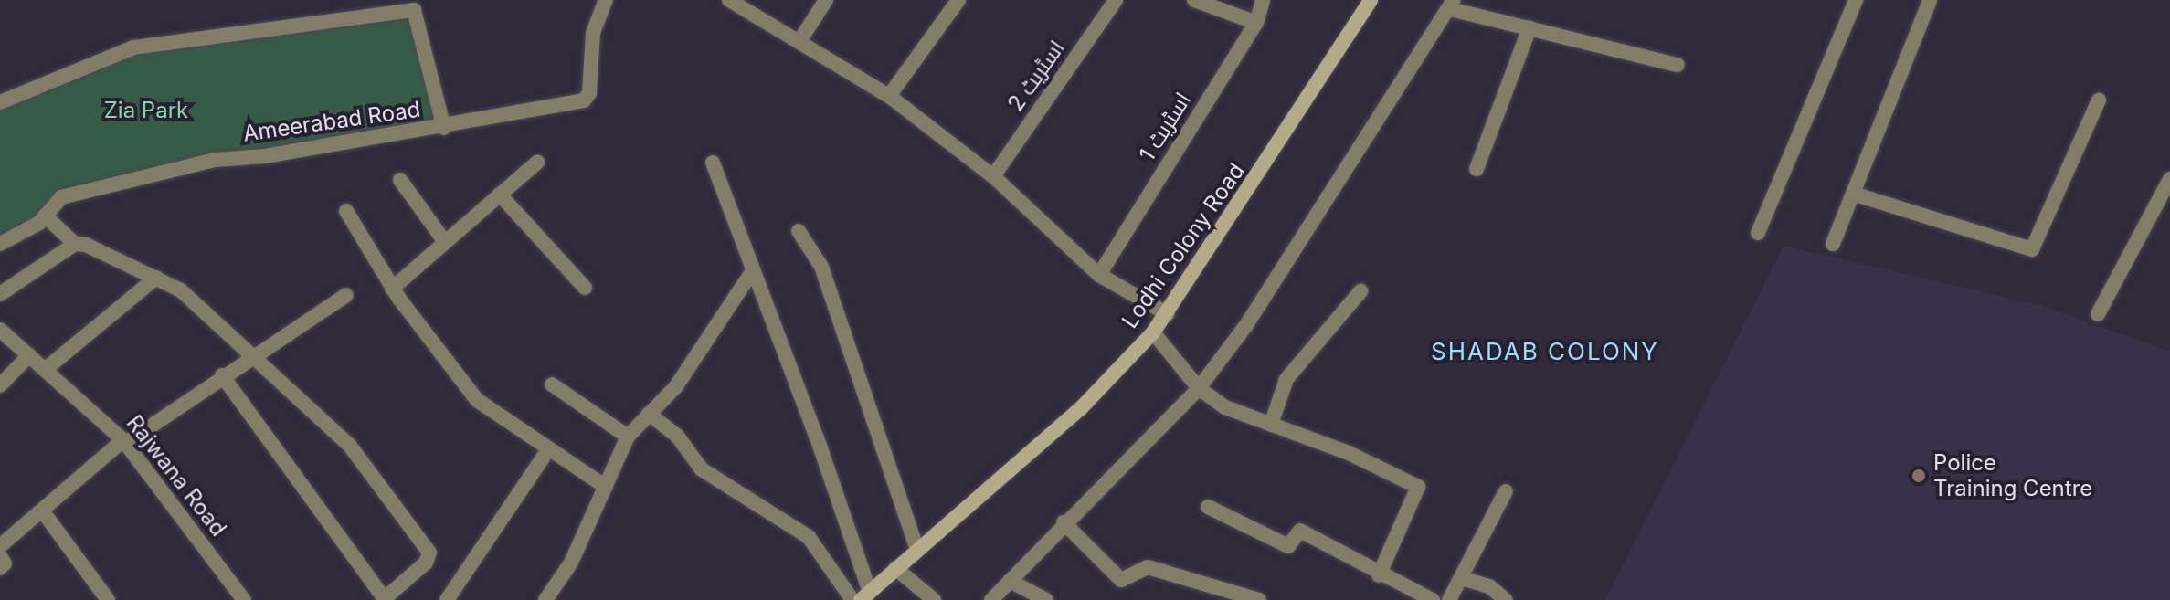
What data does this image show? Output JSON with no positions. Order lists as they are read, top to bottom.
{
  "streets": {
    "main road": ["Lodhi Colony Road"],
    "street": [
      "اسٹریٹ 2",
      "Ameerabad Road",
      "اسٹریٹ 1",
      "Rajwana Road"
    ]
  },
  "districts": ["SHADAB COLONY"],
  "parks": ["Zia Park"],
  "places": ["Police Training Centre"]
}
